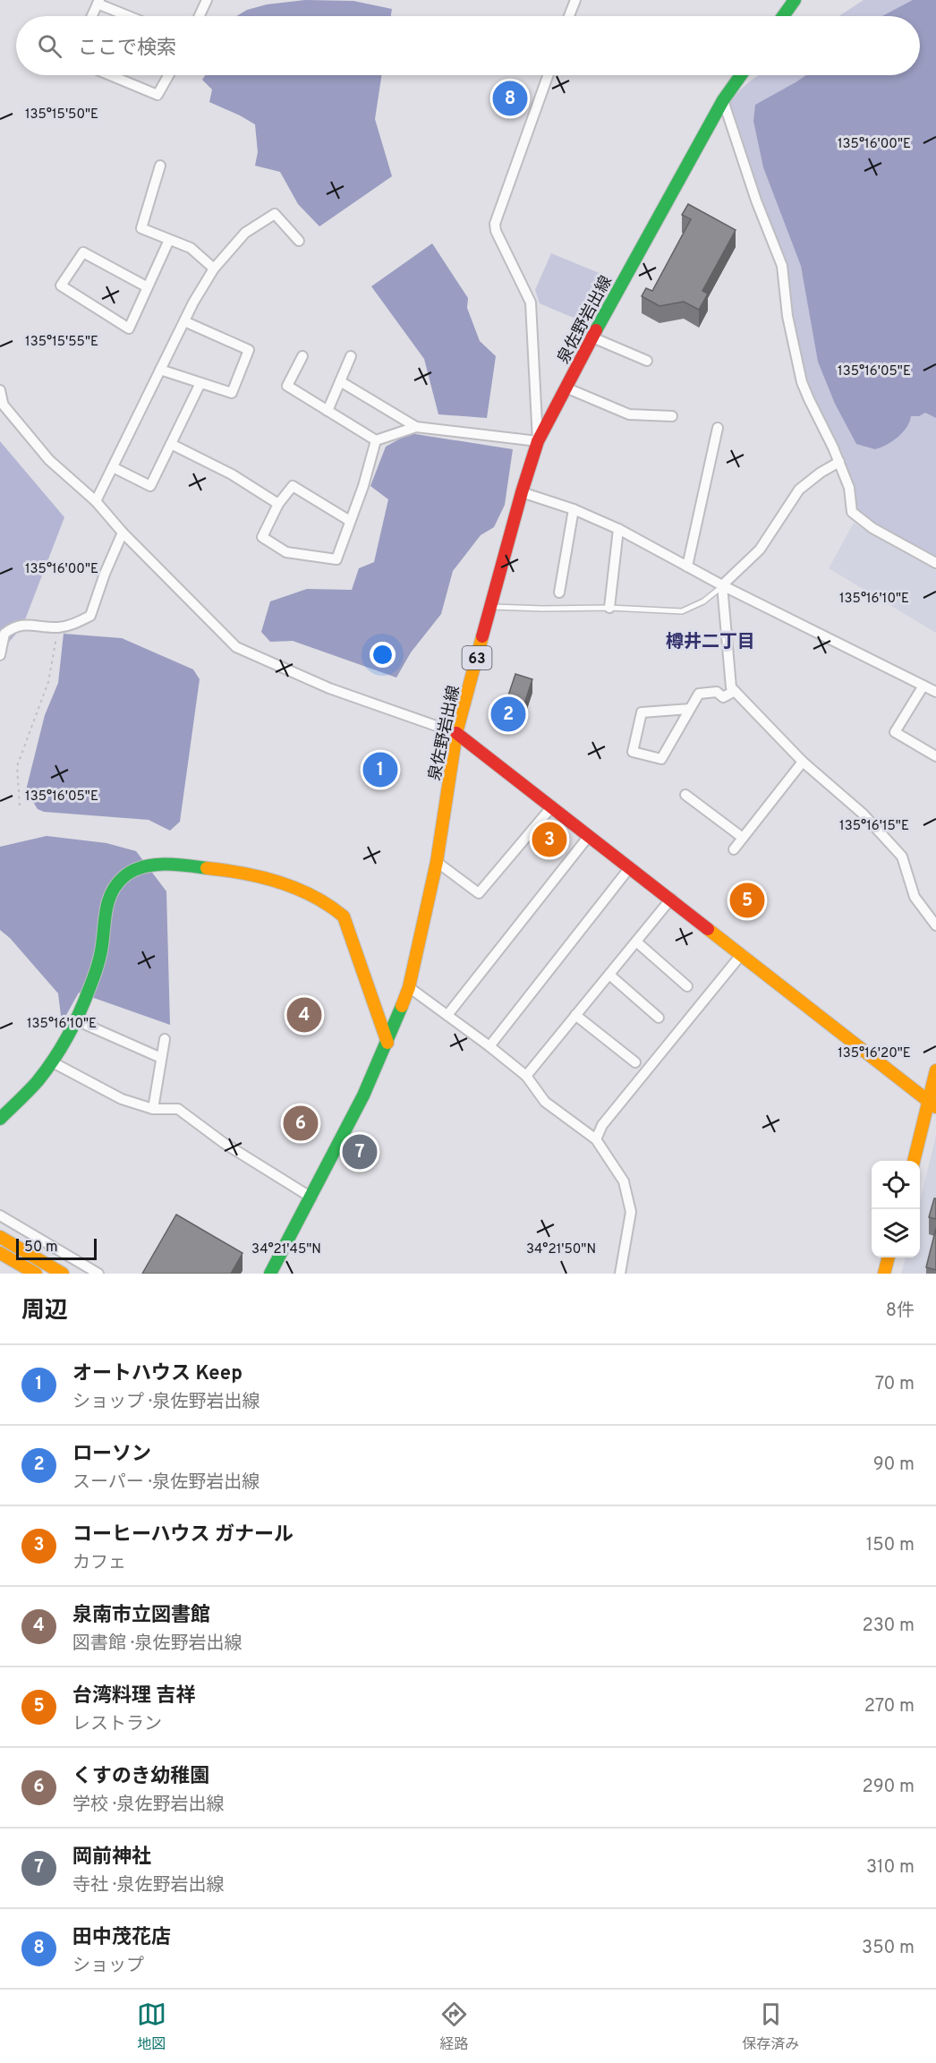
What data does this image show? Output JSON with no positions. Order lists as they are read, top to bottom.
{
  "streets": {
    "main road": ["泉佐野岩出線", "63"]
  },
  "districts": ["樽井二丁目"],
  "scale_bar": "50 m",
  "page": {
    "search": "ここで検索",
    "pins": [
      "8",
      "2",
      "1",
      "3",
      "5",
      "4",
      "6",
      "7"
    ],
    "scale": "50 m",
    "heading": ["周辺", "8件"],
    "list": [
      {
        "mark": "1",
        "name": "オートハウス Keep",
        "note": "ショップ · 泉佐野岩出線",
        "value": "70 m"
      },
      {
        "mark": "2",
        "name": "ローソン",
        "note": "スーパー · 泉佐野岩出線",
        "value": "90 m"
      },
      {
        "mark": "3",
        "name": "コーヒーハウス ガナール",
        "note": "カフェ",
        "value": "150 m"
      },
      {
        "mark": "4",
        "name": "泉南市立図書館",
        "note": "図書館 · 泉佐野岩出線",
        "value": "230 m"
      },
      {
        "mark": "5",
        "name": "台湾料理 吉祥",
        "note": "レストラン",
        "value": "270 m"
      },
      {
        "mark": "6",
        "name": "くすのき幼稚園",
        "note": "学校 · 泉佐野岩出線",
        "value": "290 m"
      },
      {
        "mark": "7",
        "name": "岡前神社",
        "note": "寺社 · 泉佐野岩出線",
        "value": "310 m"
      },
      {
        "mark": "8",
        "name": "田中茂花店",
        "note": "ショップ",
        "value": "350 m"
      }
    ],
    "nav": ["地図", "経路", "保存済み"]
  },
  "coordinates": [
    "135°15'50\"E",
    "135°16'00\"E",
    "135°15'55\"E",
    "135°16'05\"E",
    "135°16'10\"E",
    "135°16'15\"E",
    "135°16'20\"E",
    "34°21'45\"N",
    "34°21'50\"N"
  ]
}
